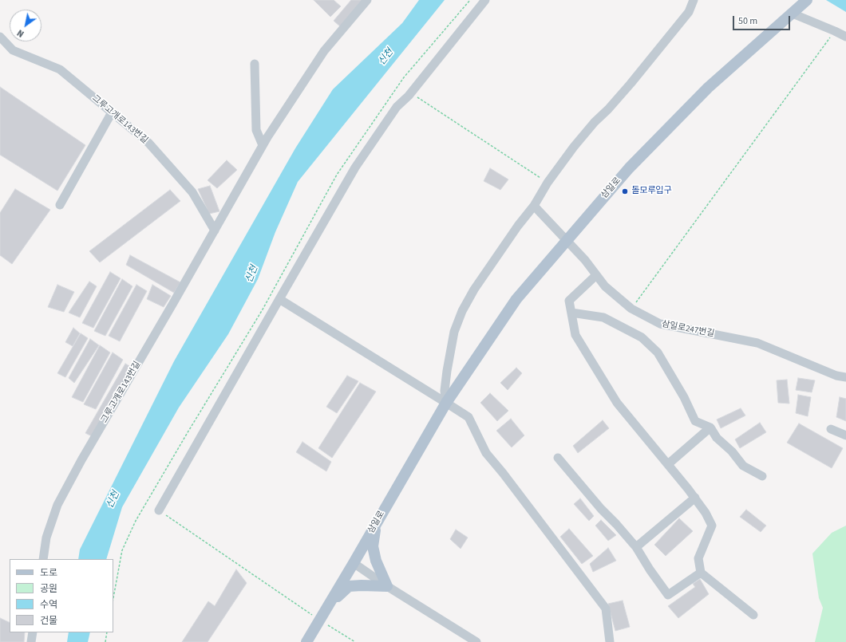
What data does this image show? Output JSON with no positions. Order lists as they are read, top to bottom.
{
  "streets": {
    "main road": ["삼일로"],
    "street": ["그루고개로143번길", "삼일로247번길"]
  },
  "crossings": [
    ["삼일로", "삼일로247번길"]
  ],
  "water": ["신천"],
  "places": ["돌모루입구"],
  "legend": [
    "도로",
    "공원",
    "수역",
    "건물"
  ],
  "scale_bar": "50 m",
  "north": "bottom left"
}
